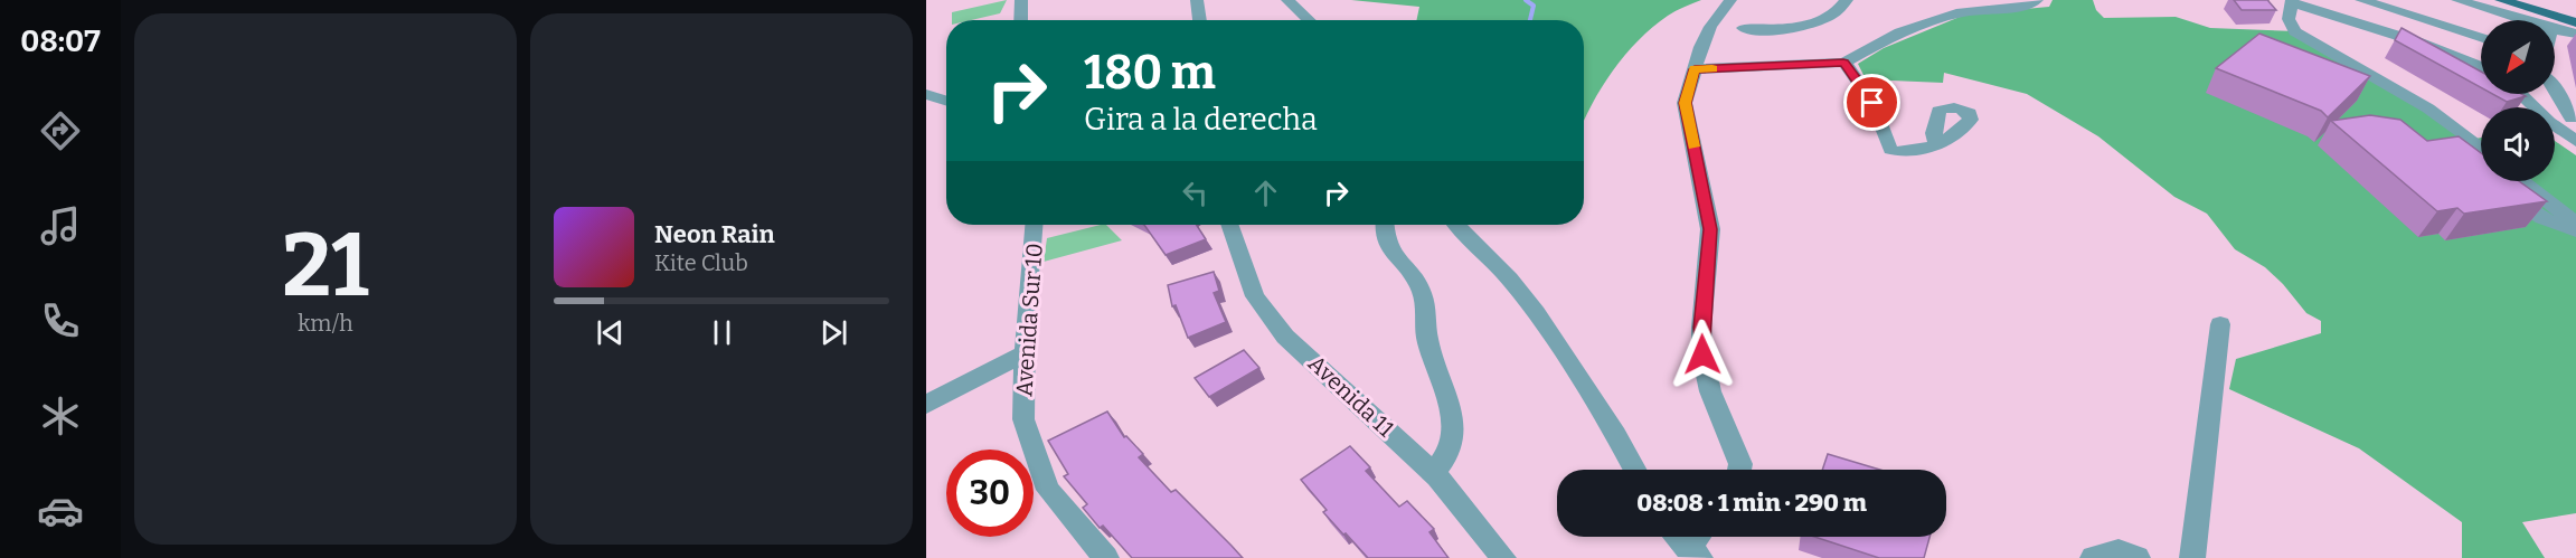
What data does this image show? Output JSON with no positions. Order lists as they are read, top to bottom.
{
  "streets": {
    "street": ["Avenida Sur 10", "Avenida 11"]
  },
  "north": "bottom left",
  "page": {
    "tabs": "08:07",
    "tile": ["21", "km/h"],
    "turn": ["180 m", "Gira a la derecha"],
    "song": ["Neon Rain", "Kite Club"],
    "limit": "30",
    "trip": "08:08 · 1 min · 290 m"
  }
}
